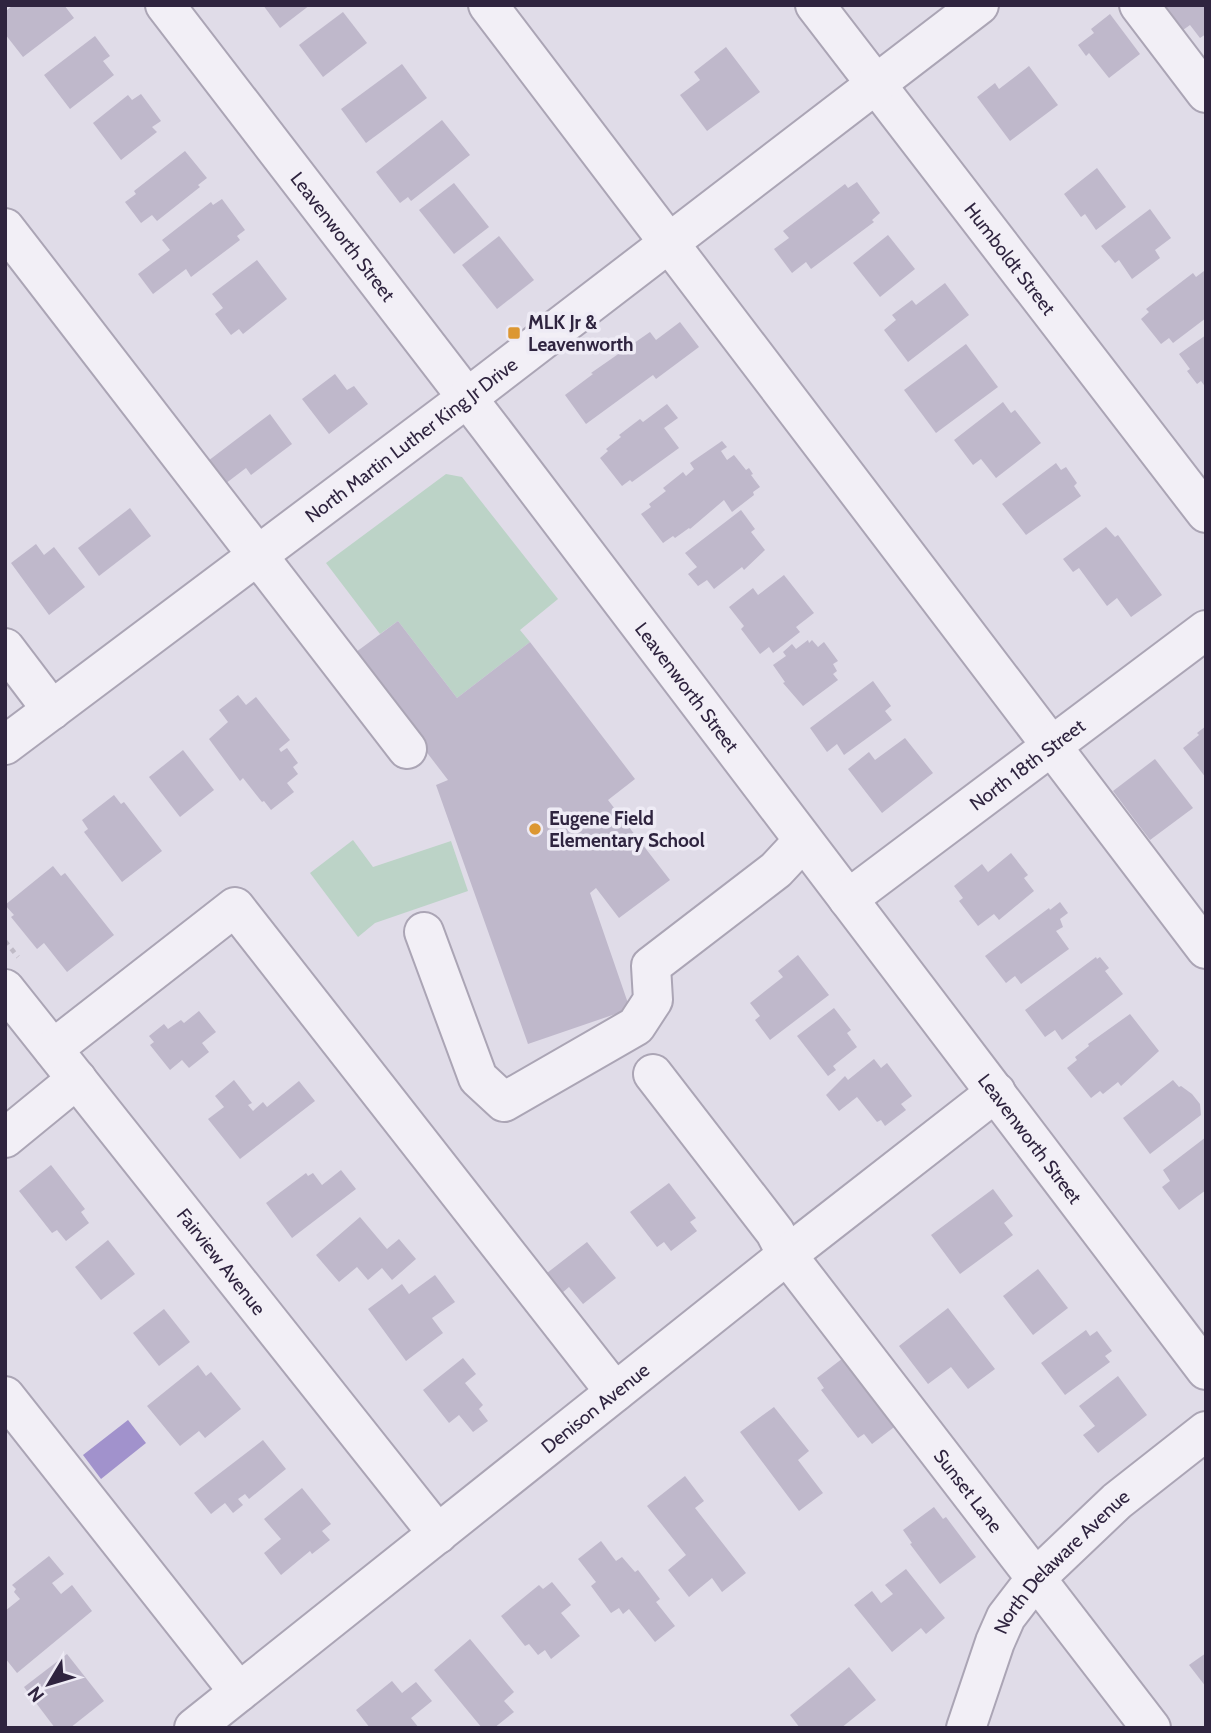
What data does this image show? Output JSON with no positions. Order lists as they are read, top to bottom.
{
  "streets": {
    "street": [
      "Leavenworth Street",
      "Humboldt Street",
      "North Martin Luther King Jr Drive",
      "North 18th Street",
      "Fairview Avenue",
      "Denison Avenue",
      "Sunset Lane",
      "North Delaware Avenue"
    ]
  },
  "crossings": [
    ["Leavenworth Street", "North Martin Luther King Jr Drive"],
    ["Leavenworth Street", "North 18th Street"],
    ["Leavenworth Street", "Denison Avenue"],
    ["Humboldt Street", "North Martin Luther King Jr Drive"],
    ["Fairview Avenue", "Denison Avenue"],
    ["Denison Avenue", "Sunset Lane"],
    ["Sunset Lane", "North Delaware Avenue"]
  ],
  "places": {
    "transit": ["MLK Jr & Leavenworth"],
    "other": ["Eugene Field Elementary School"]
  },
  "north": "bottom left"
}
